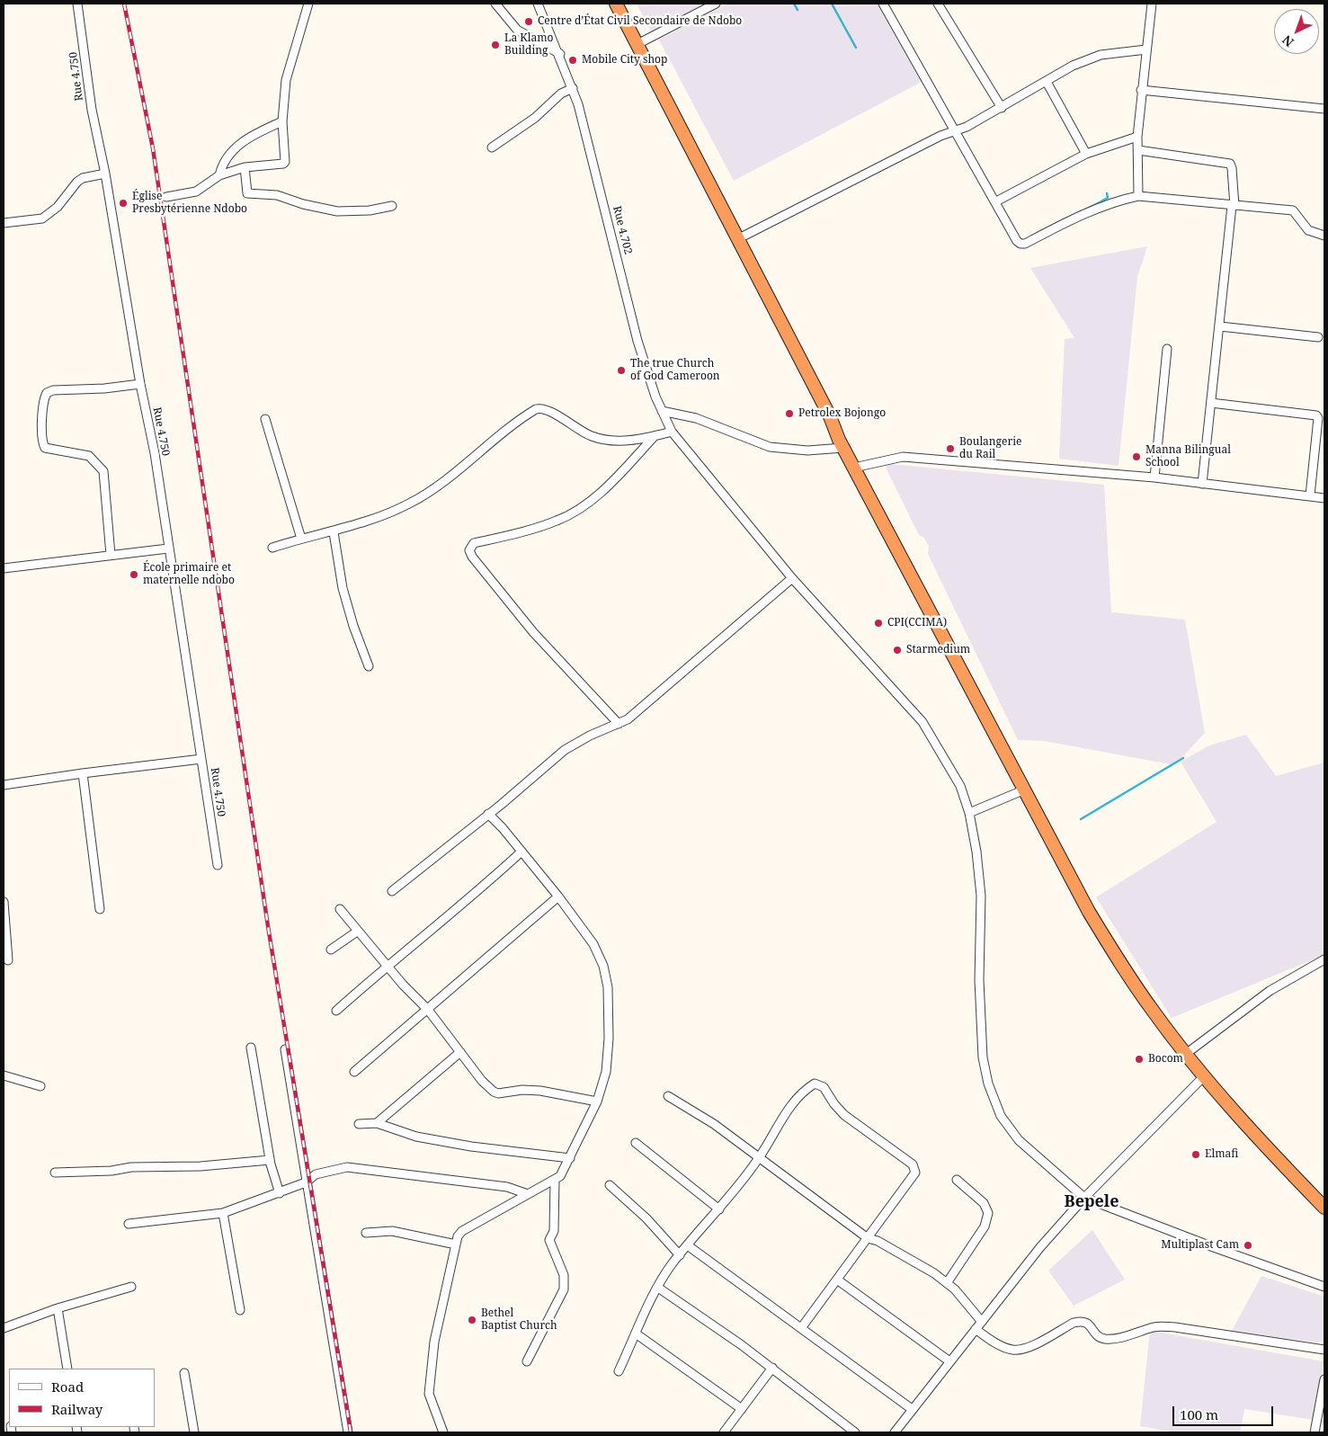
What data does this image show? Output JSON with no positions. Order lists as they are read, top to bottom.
{
  "streets": {
    "street": ["Rue 4.750", "Rue 4.702"]
  },
  "districts": ["Bepele"],
  "places": [
    "Centre d’État Civil Secondaire de Ndobo",
    "La Klamo Building",
    "Mobile City shop",
    "Église Presbytérienne Ndobo",
    "The true Church of God Cameroon",
    "Petrolex Bojongo",
    "Boulangerie du Rail",
    "Manna Bilingual School",
    "École primaire et maternelle ndobo",
    "CPI(CCIMA)",
    "Starmedium",
    "Bocom",
    "Elmafi",
    "Multiplast Cam",
    "Bethel Baptist Church"
  ],
  "legend": ["Road", "Railway"],
  "scale_bar": "100 m",
  "north": "bottom left"
}
